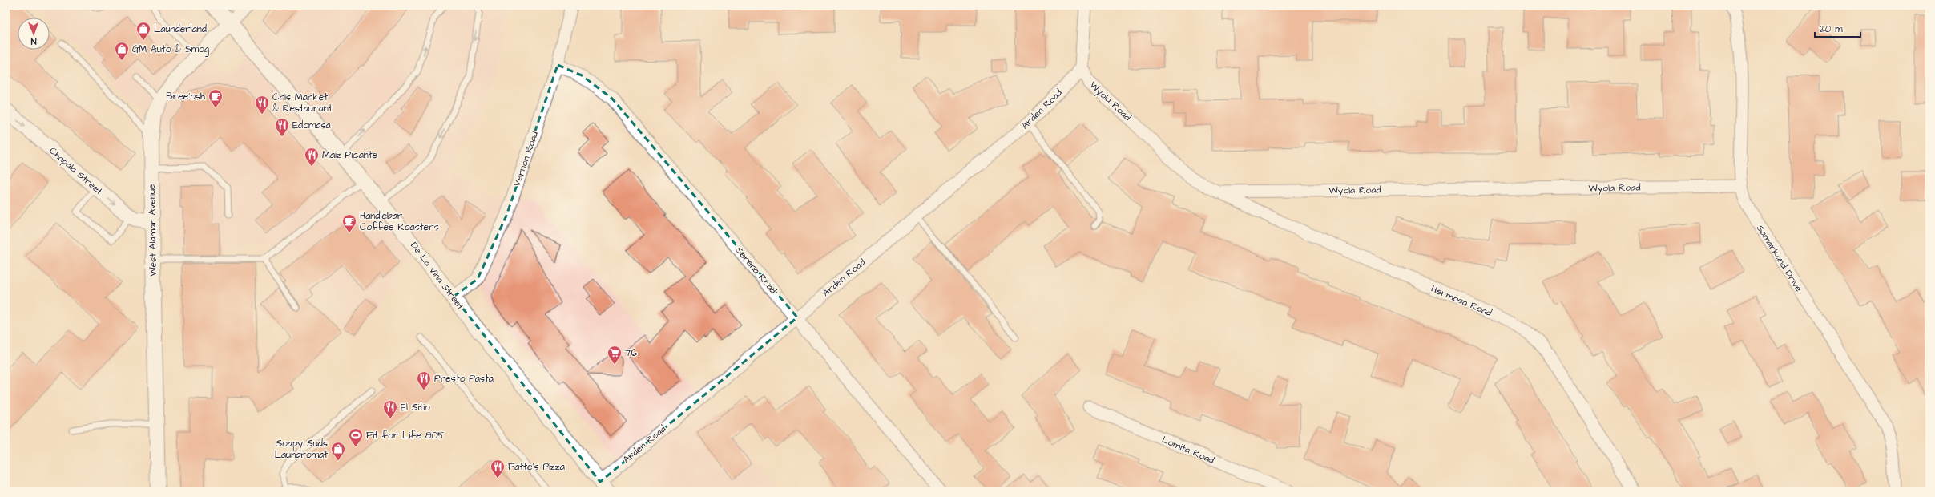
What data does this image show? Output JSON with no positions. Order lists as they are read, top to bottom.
{
  "streets": {
    "street": [
      "Wyola Road",
      "Arden Road",
      "Vernon Road",
      "Chapala Street",
      "West Alamar Avenue",
      "Samarkand Drive",
      "Serena Road",
      "De La Vina Street",
      "Hermosa Road",
      "Lomita Road"
    ]
  },
  "crossings": [
    ["Wyola Road", "Arden Road"],
    ["Wyola Road", "Samarkand Drive"],
    ["Wyola Road", "Hermosa Road"],
    ["Arden Road", "Serena Road"],
    ["Arden Road", "De La Vina Street"],
    ["Vernon Road", "Serena Road"],
    ["Vernon Road", "De La Vina Street"],
    ["Chapala Street", "West Alamar Avenue"],
    ["West Alamar Avenue", "De La Vina Street"]
  ],
  "one_way": ["Chapala Street"],
  "places": {
    "shop": ["Launderland", "GM Auto & Smog", "Soapy Suds Laundromat"],
    "cafe": ["Bree'osh", "Handlebar Coffee Roasters"],
    "restaurant": [
      "Cris Market & Restaurant",
      "Edomasa",
      "Maíz Picante",
      "Presto Pasta",
      "El Sitio",
      "Fatte's Pizza"
    ],
    "supermarket": ["76"],
    "sports": ["Fit for Life 805"]
  },
  "scale_bar": "20 m",
  "north": "bottom"
}
